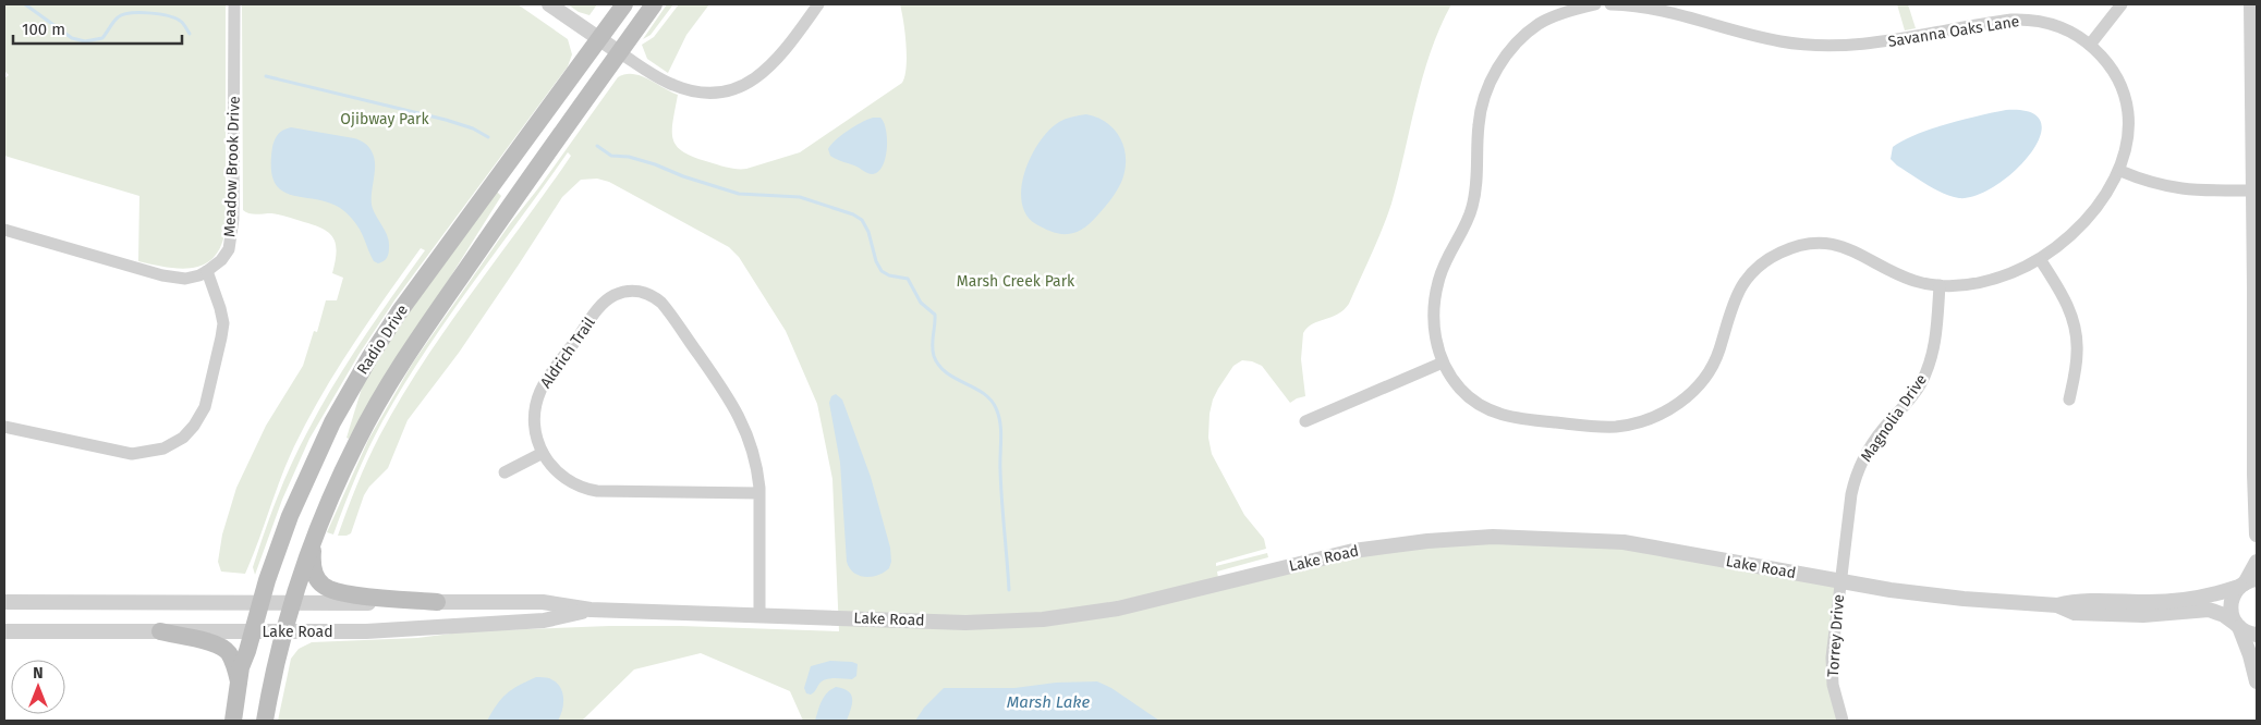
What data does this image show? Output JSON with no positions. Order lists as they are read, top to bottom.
{
  "streets": {
    "main road": ["Radio Drive"],
    "street": [
      "Savanna Oaks Lane",
      "Meadow Brook Drive",
      "Aldrich Trail",
      "Magnolia Drive",
      "Lake Road",
      "Torrey Drive"
    ]
  },
  "crossings": [
    ["Savanna Oaks Lane", "Magnolia Drive"],
    ["Radio Drive", "Lake Road"],
    ["Aldrich Trail", "Lake Road"],
    ["Magnolia Drive", "Lake Road"],
    ["Magnolia Drive", "Torrey Drive"],
    ["Lake Road", "Torrey Drive"]
  ],
  "water": ["Marsh Lake"],
  "parks": ["Ojibway Park", "Marsh Creek Park"],
  "scale_bar": "100 m",
  "north": "top"
}
